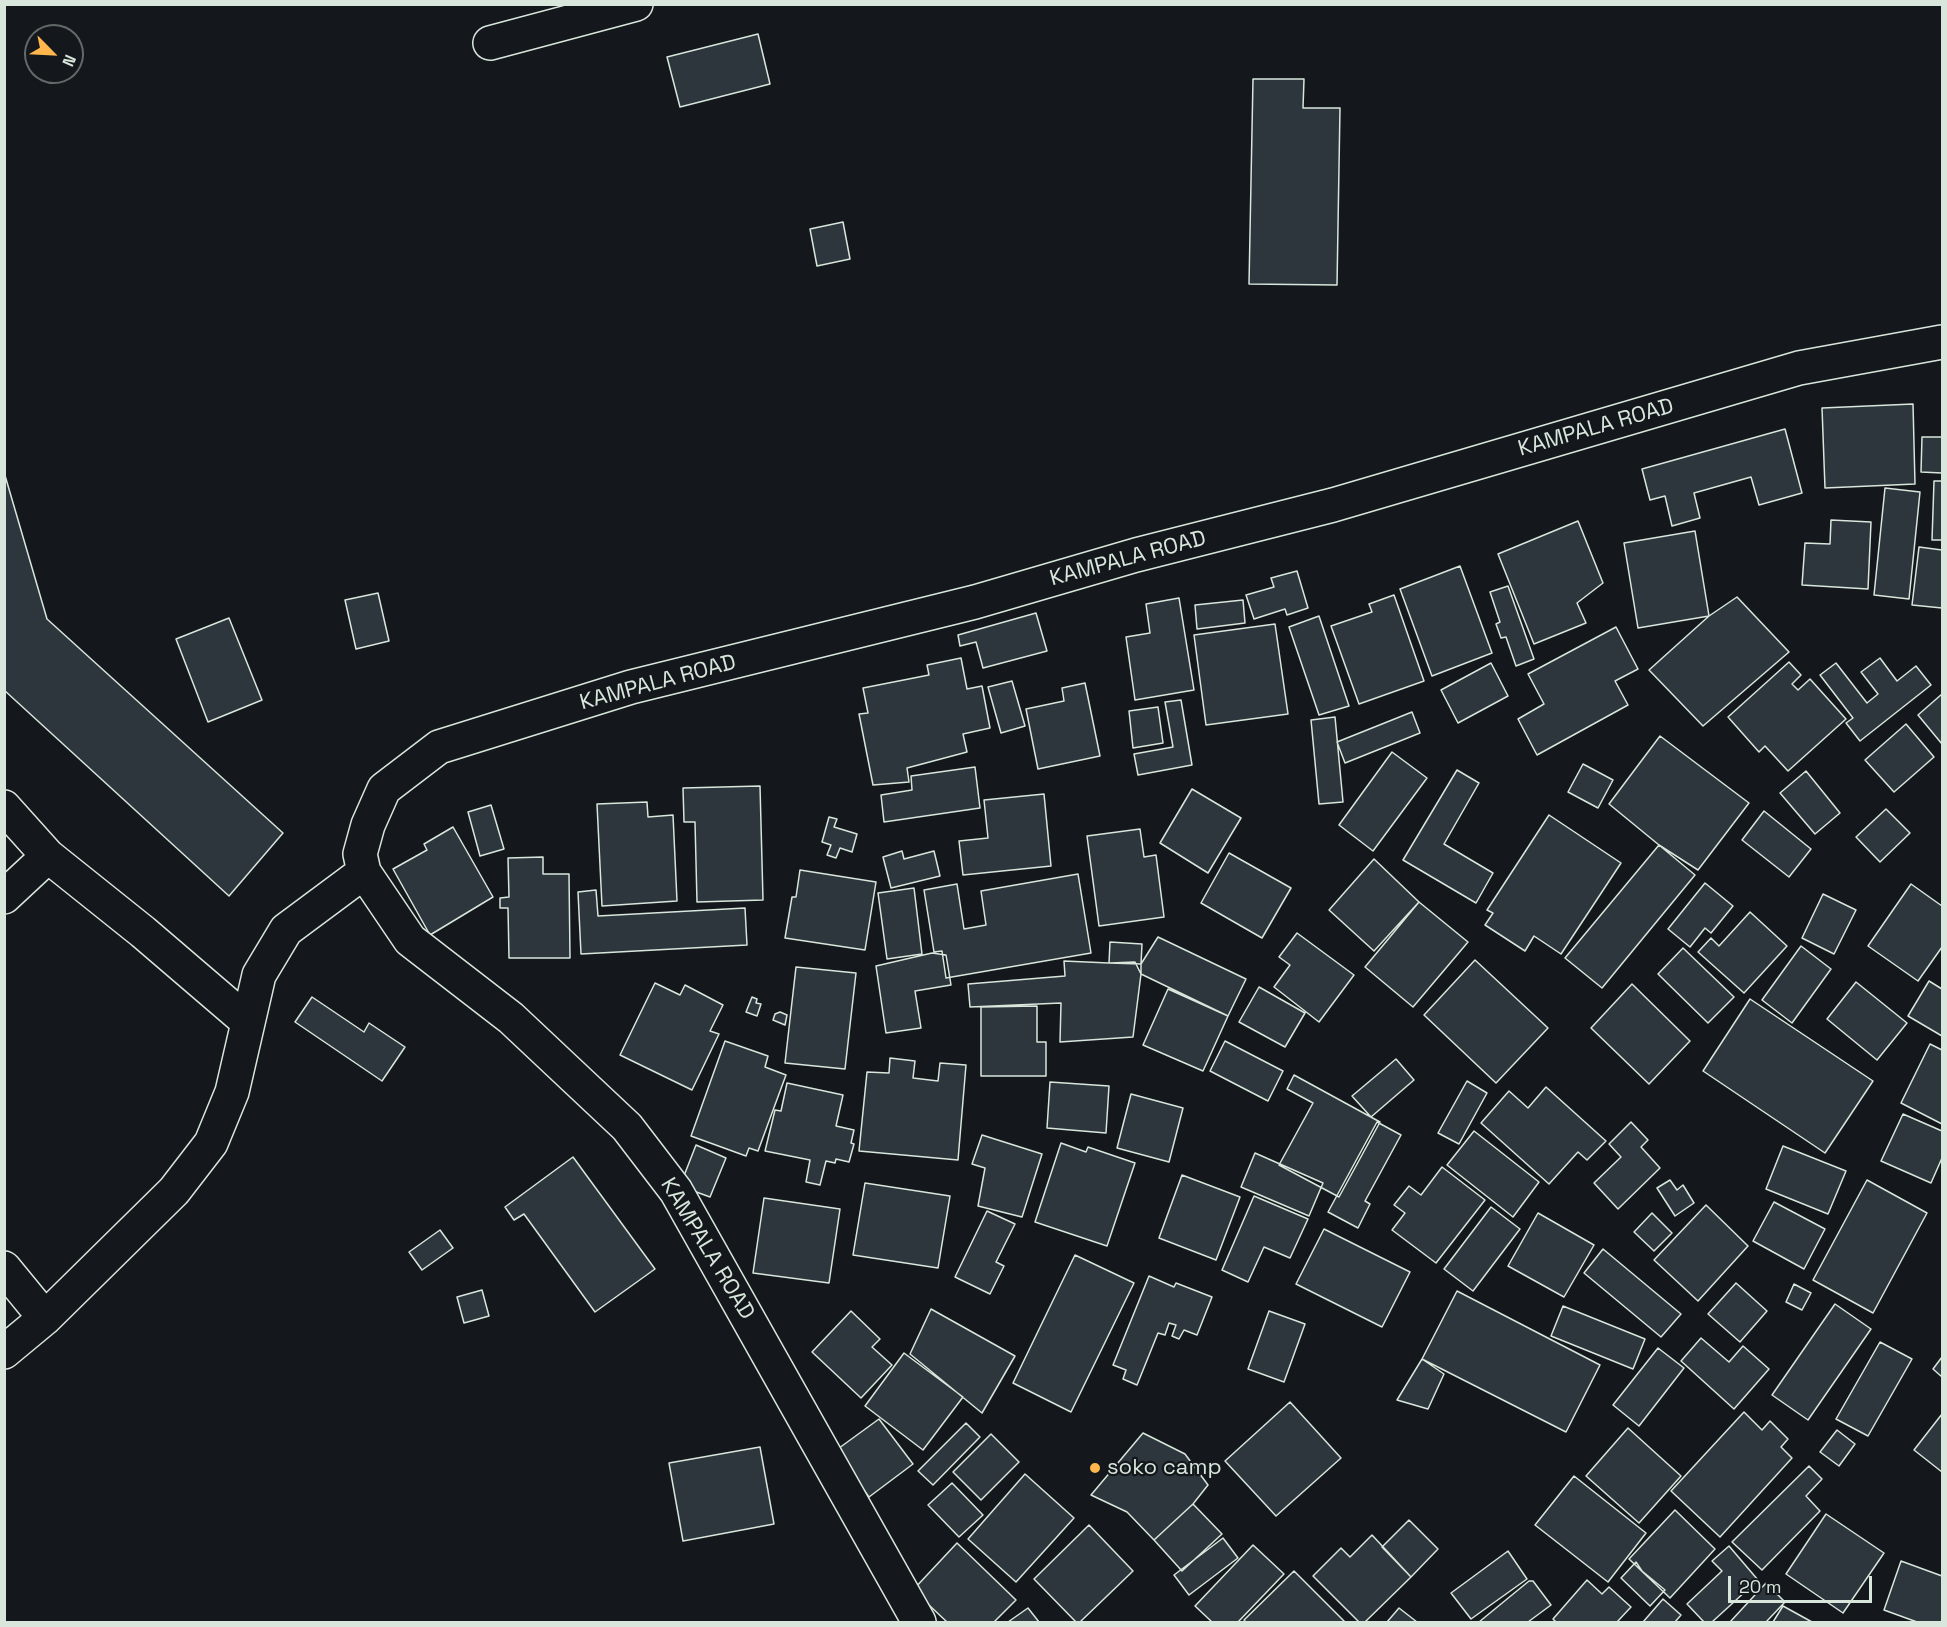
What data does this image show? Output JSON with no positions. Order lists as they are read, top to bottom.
{
  "streets": {
    "street": ["KAMPALA ROAD"]
  },
  "places": ["soko camp"],
  "scale_bar": "20 m",
  "north": "bottom right"
}
